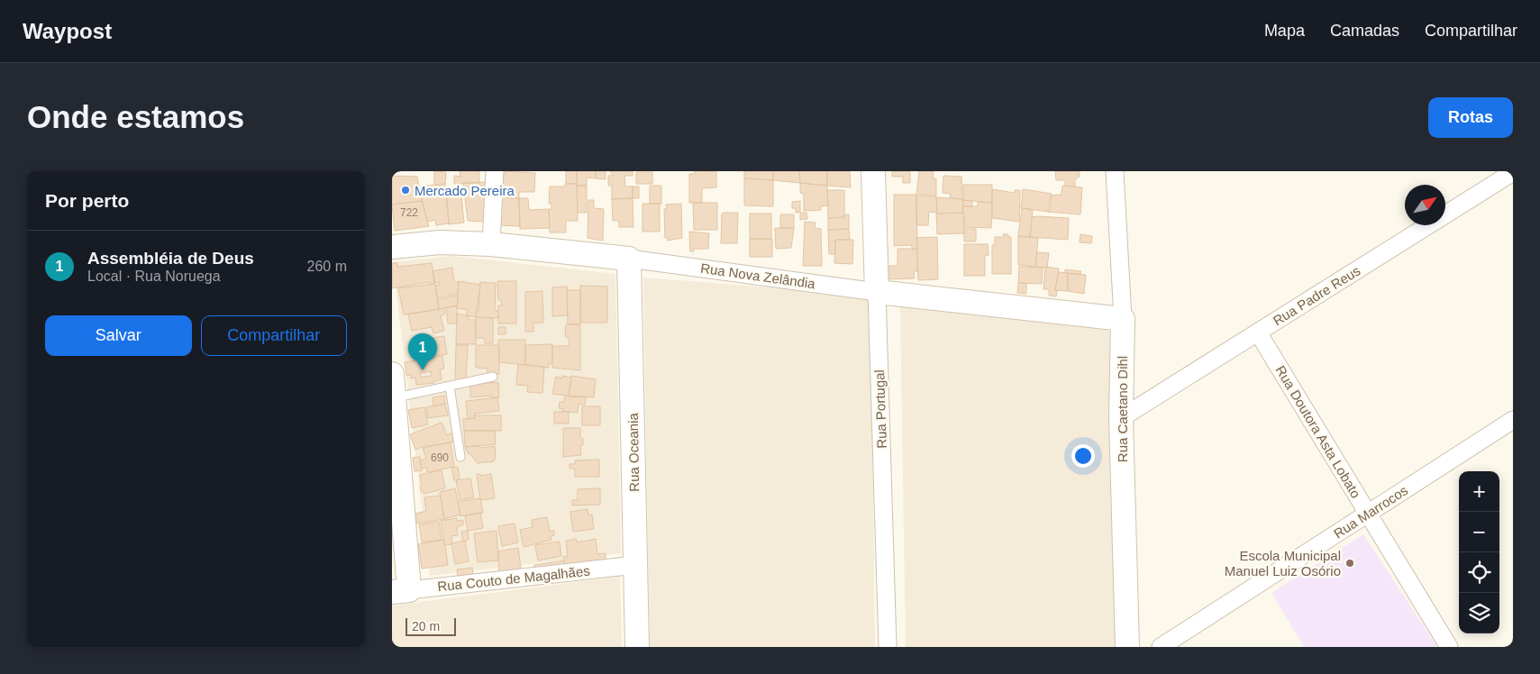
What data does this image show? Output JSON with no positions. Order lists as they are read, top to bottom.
{
  "streets": {
    "street": [
      "Rua Nova Zelândia",
      "Rua Padre Reus",
      "Rua Portugal",
      "Rua Caetano Dihl",
      "Rua Doutora Asta Lobato",
      "Rua Oceania",
      "Rua Marrocos",
      "Rua Couto de Magalhães"
    ]
  },
  "crossings": [
    ["Rua Nova Zelândia", "Rua Portugal"],
    ["Rua Nova Zelândia", "Rua Caetano Dihl"],
    ["Rua Nova Zelândia", "Rua Oceania"],
    ["Rua Padre Reus", "Rua Caetano Dihl"],
    ["Rua Padre Reus", "Rua Doutora Asta Lobato"],
    ["Rua Doutora Asta Lobato", "Rua Marrocos"],
    ["Rua Oceania", "Rua Couto de Magalhães"]
  ],
  "places": ["Mercado Pereira", "Escola Municipal Manuel Luiz Osório"],
  "house_numbers": ["722", "690"],
  "scale_bar": "20 m",
  "north": "top right",
  "page": {
    "header": "Waypost",
    "nav": ["Mapa", "Camadas", "Compartilhar"],
    "buttons": [
      "Rotas",
      ["Salvar", "Compartilhar"]
    ],
    "title": "Onde estamos",
    "heading": "Por perto",
    "list": [
      {
        "mark": "1",
        "name": "Assembléia de Deus",
        "note": "Local · Rua Noruega",
        "value": "260 m"
      }
    ],
    "pins": "1",
    "map_buttons": ["+", "−"],
    "scale": "20 m"
  }
}
